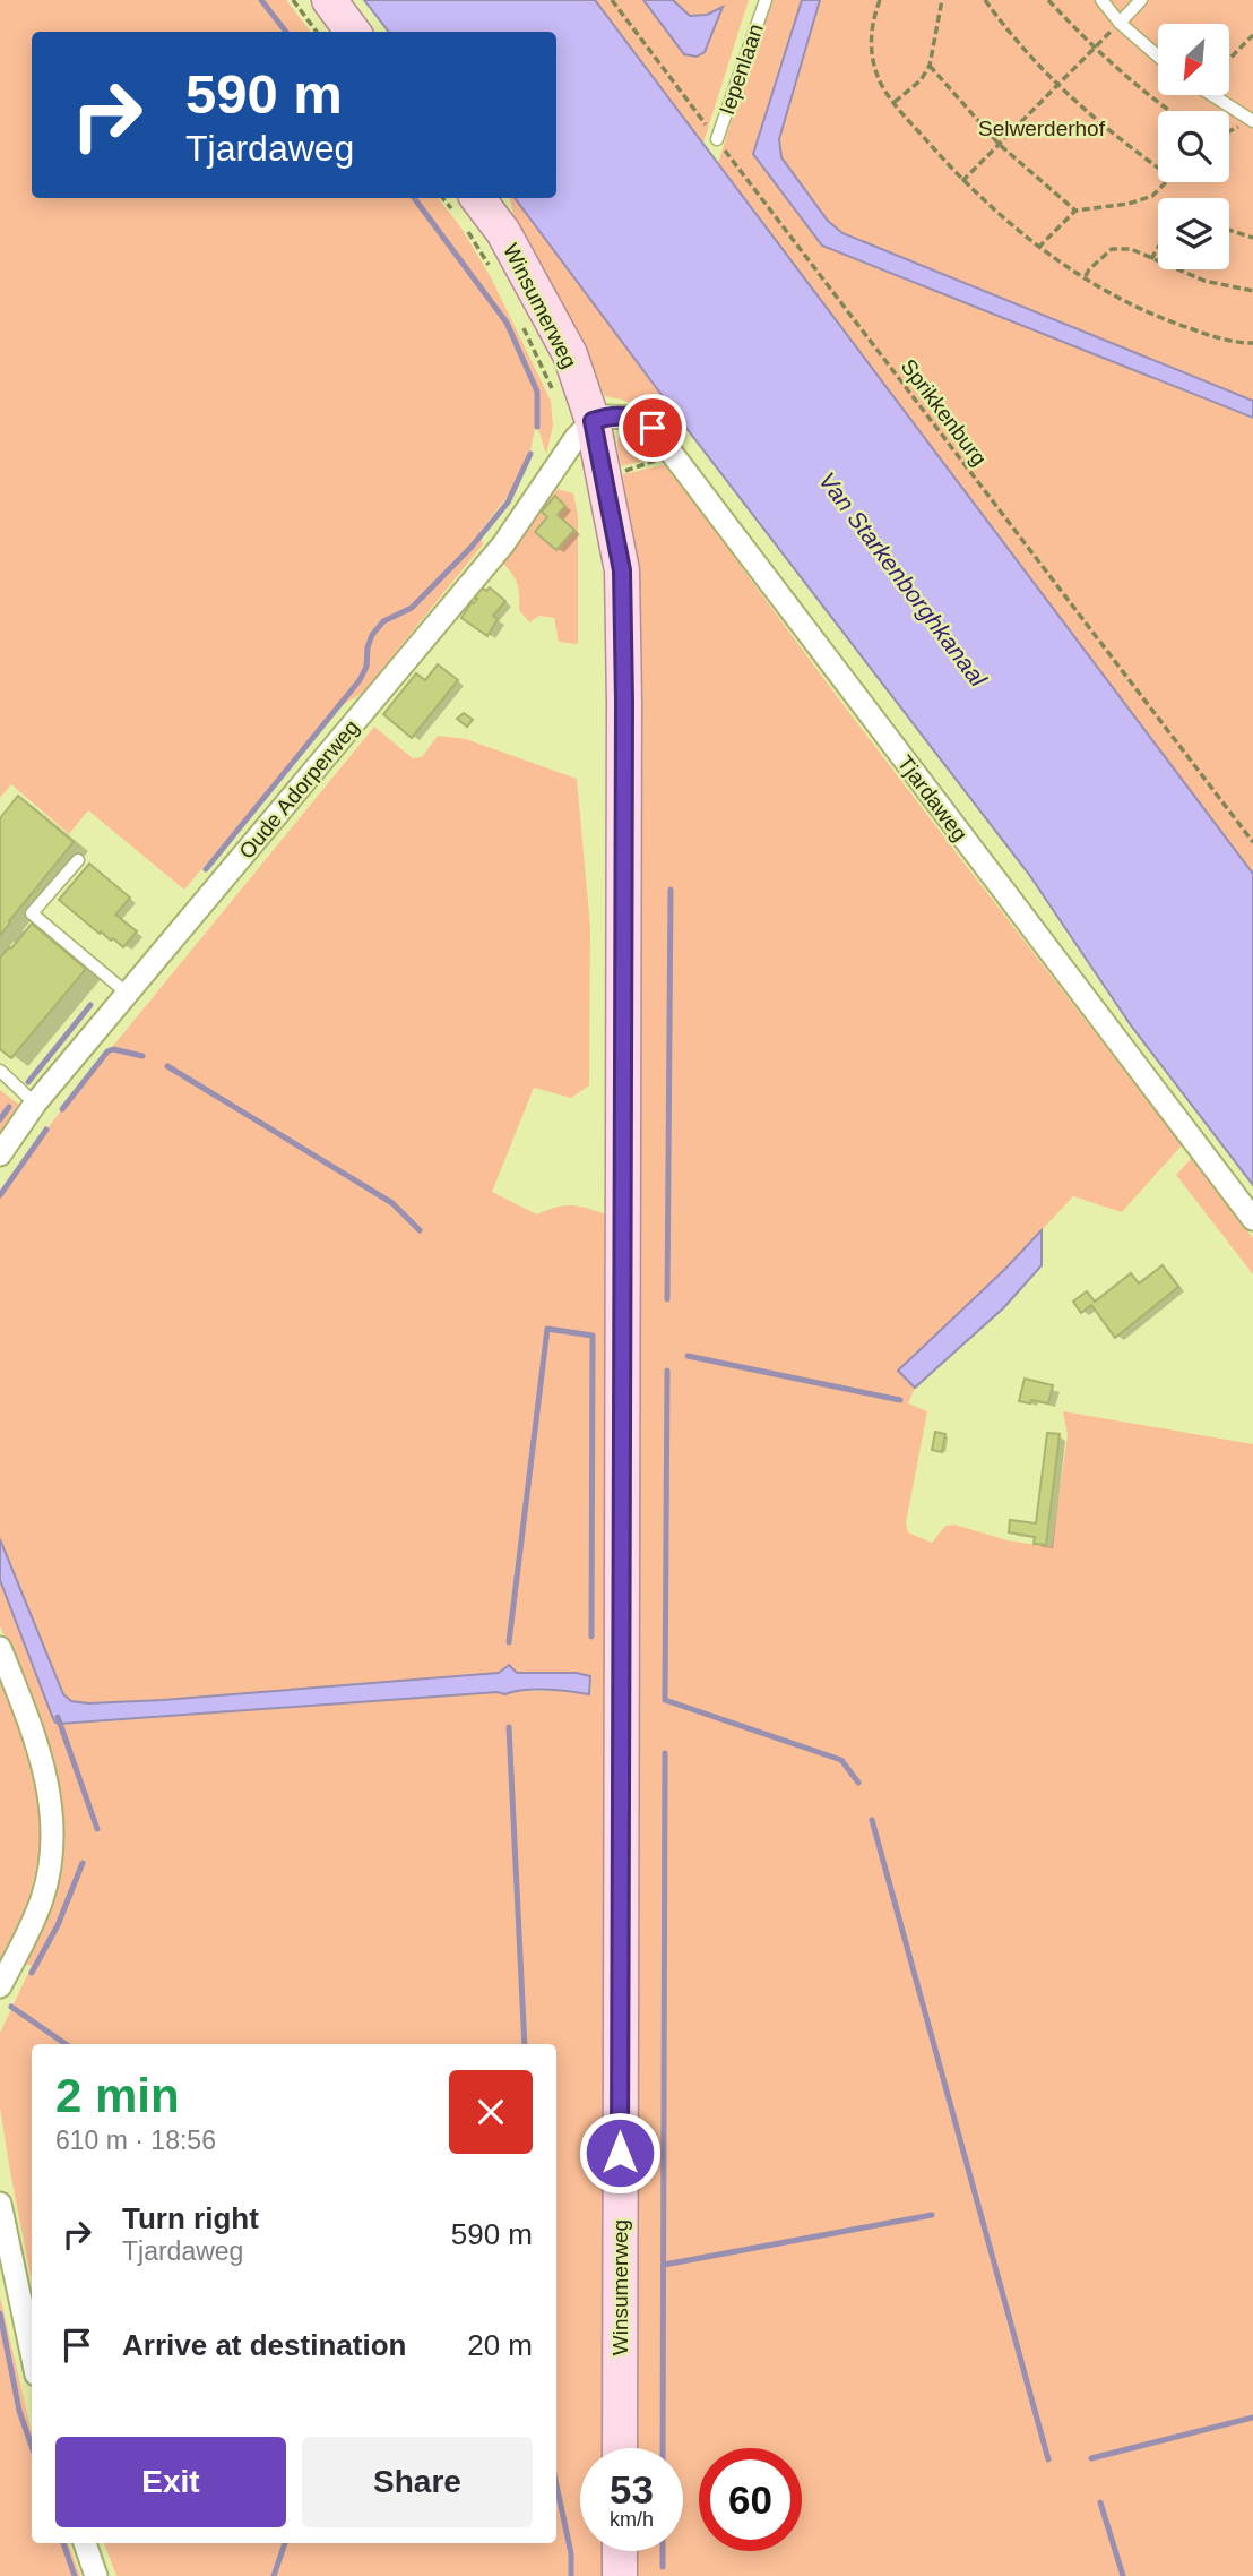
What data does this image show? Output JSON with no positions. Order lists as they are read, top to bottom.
{
  "streets": {
    "main road": ["Winsumerweg"],
    "street": ["Oude Adorperweg", "Tjardaweg"],
    "lane": ["Iepenlaan"],
    "path": ["Sprikkenburg"]
  },
  "crossings": [
    ["Iepenlaan", "Sprikkenburg"],
    ["Winsumerweg", "Oude Adorperweg"],
    ["Winsumerweg", "Tjardaweg"],
    ["Oude Adorperweg", "Tjardaweg"]
  ],
  "water": ["Van Starkenborghkanaal"],
  "parks": ["Selwerderhof"],
  "north": "bottom left",
  "page": {
    "turn": ["590 m", "Tjardaweg"],
    "heading": ["2 min", "610 m · 18:56"],
    "list": [
      {
        "name": "Turn right",
        "note": "Tjardaweg",
        "value": "590 m"
      },
      {
        "name": "Arrive at destination",
        "value": "20 m"
      }
    ],
    "buttons": ["Exit", "Share"],
    "speed": "53 km/h",
    "limit": "60"
  }
}
